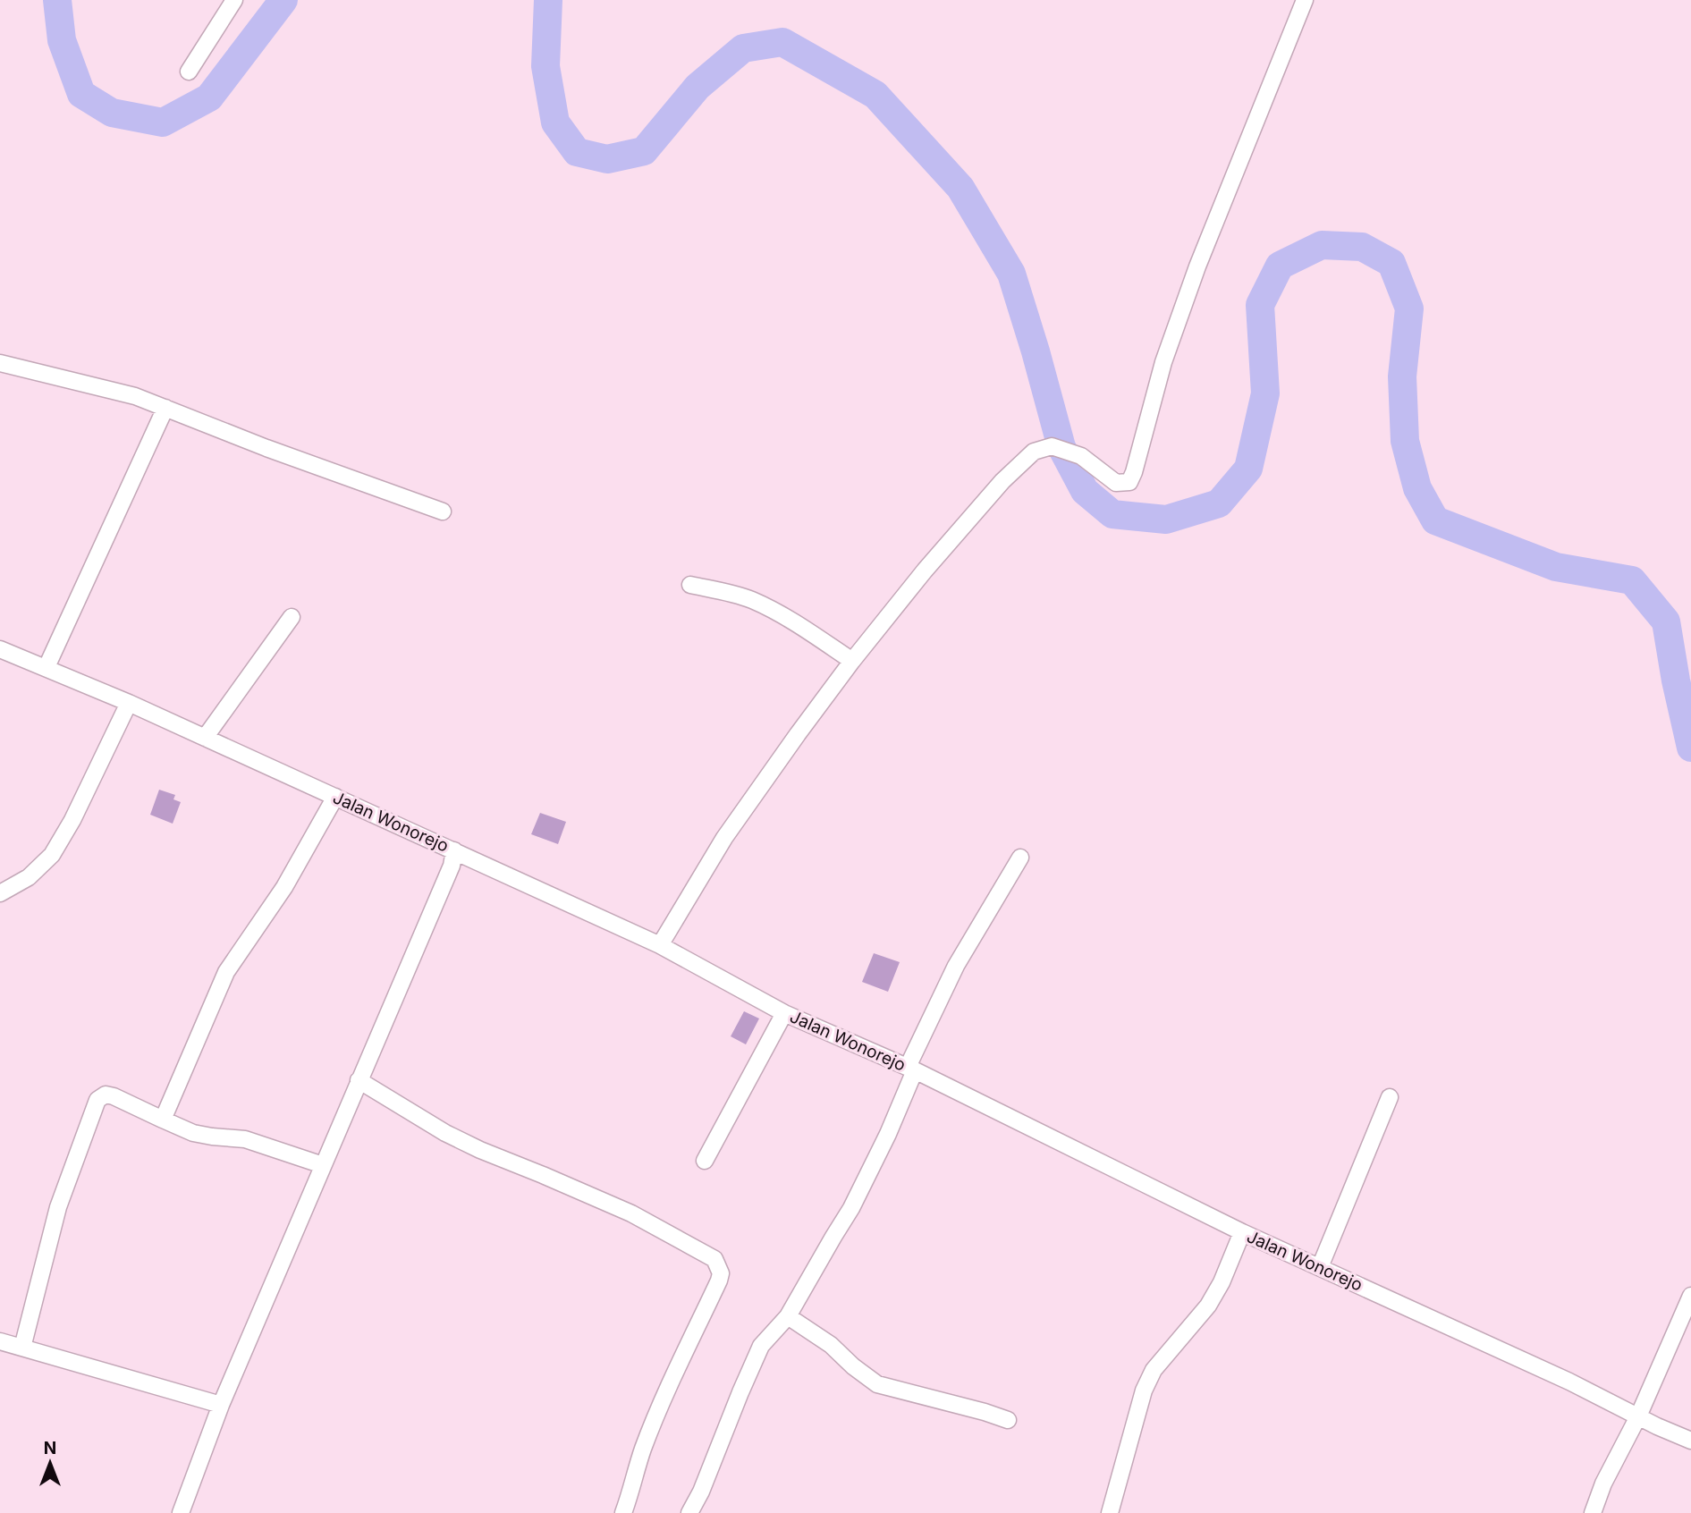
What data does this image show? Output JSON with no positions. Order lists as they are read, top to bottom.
{
  "streets": {
    "street": ["Jalan Wonorejo"]
  },
  "north": "top"
}
